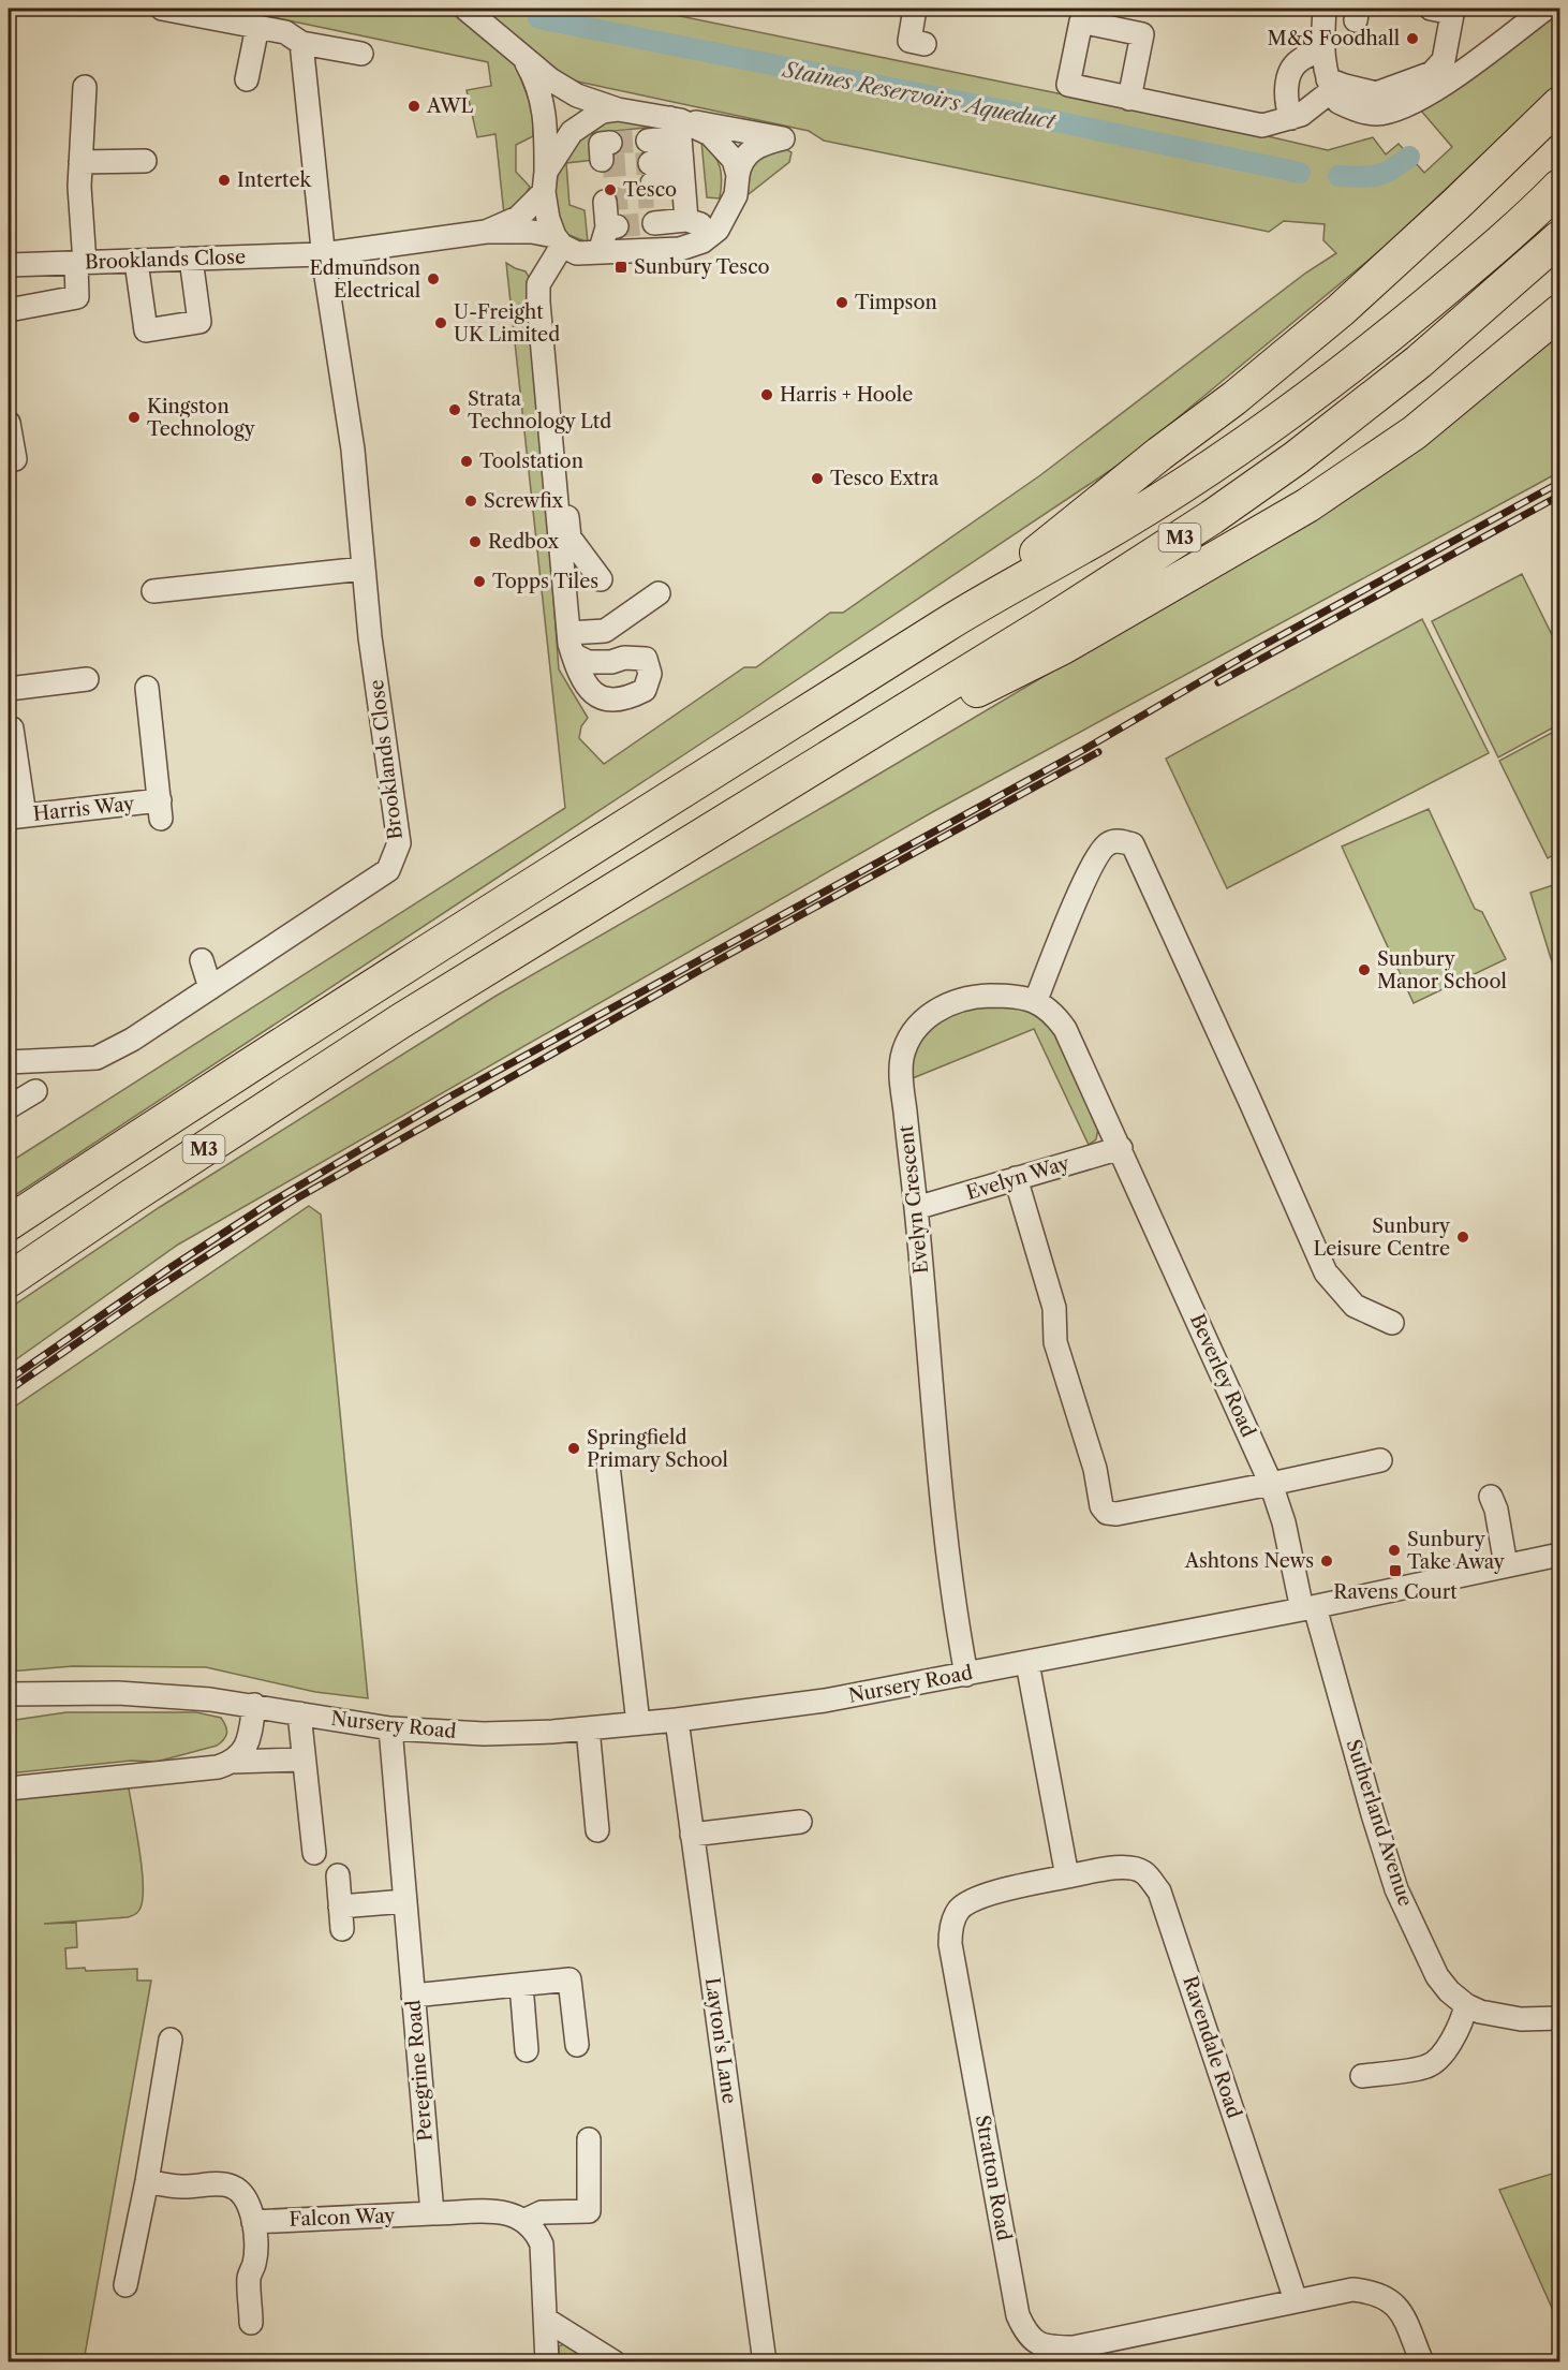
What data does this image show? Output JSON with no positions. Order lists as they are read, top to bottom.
{
  "streets": {
    "highway": ["M3"],
    "street": [
      "Brooklands Close",
      "Harris Way",
      "Evelyn Way",
      "Evelyn Crescent",
      "Beverley Road",
      "Nursery Road",
      "Sutherland Avenue",
      "Layton's Lane",
      "Ravendale Road",
      "Peregrine Road",
      "Stratton Road",
      "Falcon Way"
    ]
  },
  "crossings": [
    ["Evelyn Way", "Evelyn Crescent"],
    ["Evelyn Way", "Beverley Road"],
    ["Evelyn Crescent", "Nursery Road"],
    ["Beverley Road", "Nursery Road"],
    ["Beverley Road", "Sutherland Avenue"],
    ["Nursery Road", "Sutherland Avenue"],
    ["Nursery Road", "Layton's Lane"],
    ["Nursery Road", "Peregrine Road"],
    ["Ravendale Road", "Stratton Road"],
    ["Peregrine Road", "Falcon Way"]
  ],
  "water": ["Staines Reservoirs Aqueduct"],
  "places": {
    "other": [
      "M&S Foodhall",
      "AWL",
      "Intertek",
      "Tesco",
      "Edmundson Electrical",
      "Timpson",
      "U-Freight UK Limited",
      "Harris + Hoole",
      "Strata Technology Ltd",
      "Kingston Technology",
      "Toolstation",
      "Tesco Extra",
      "Screwfix",
      "Redbox",
      "Topps Tiles",
      "Sunbury Manor School",
      "Sunbury Leisure Centre",
      "Springfield Primary School",
      "Sunbury Take Away",
      "Ashtons News"
    ],
    "transit": ["Sunbury Tesco", "Ravens Court"]
  }
}
